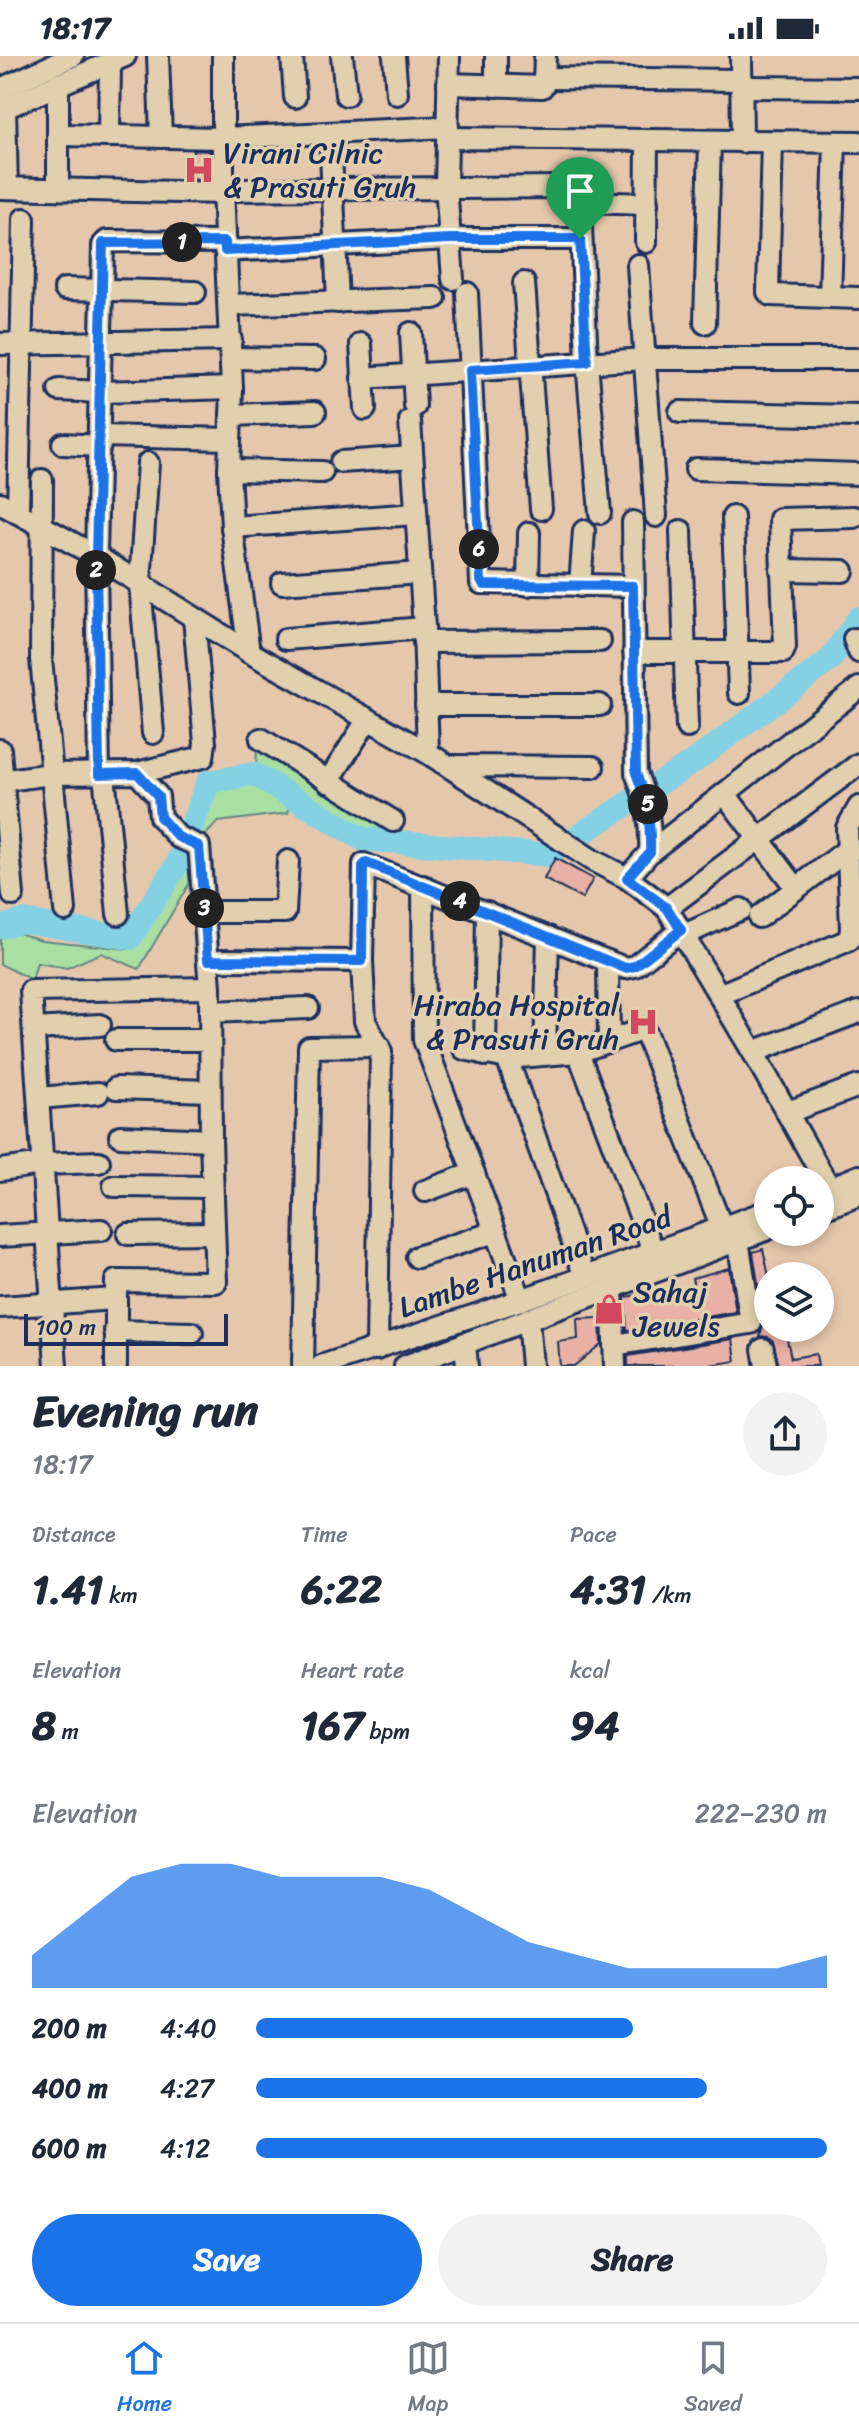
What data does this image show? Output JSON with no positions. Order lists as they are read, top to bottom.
{
  "streets": {
    "street": ["Lambe Hanuman Road"]
  },
  "places": {
    "hospital": ["Virani Cilnic & Prasuti Gruh", "Hiraba Hospital & Prasuti Gruh"],
    "shop": ["Sahaj Jewels"]
  },
  "scale_bar": "100 m",
  "page": {
    "status": "18:17",
    "pins": [
      "1",
      "6",
      "2",
      "5",
      "4",
      "3"
    ],
    "scale": "100 m",
    "heading": ["Evening run", "18:17"],
    "stats": [
      ["Distance", "1.41 km"],
      ["Time", "6:22"],
      ["Pace", "4:31 /km"],
      ["Elevation", "8 m"],
      ["Heart rate", "167 bpm"],
      ["kcal", "94"]
    ],
    "chart": ["Elevation", "222–230 m"],
    "list": [
      {
        "name": "200 m",
        "note": "4:40"
      },
      {
        "name": "400 m",
        "note": "4:27"
      },
      {
        "name": "600 m",
        "note": "4:12"
      }
    ],
    "buttons": ["Save", "Share"],
    "tabs": ["Home", "Map", "Saved"]
  }
}
